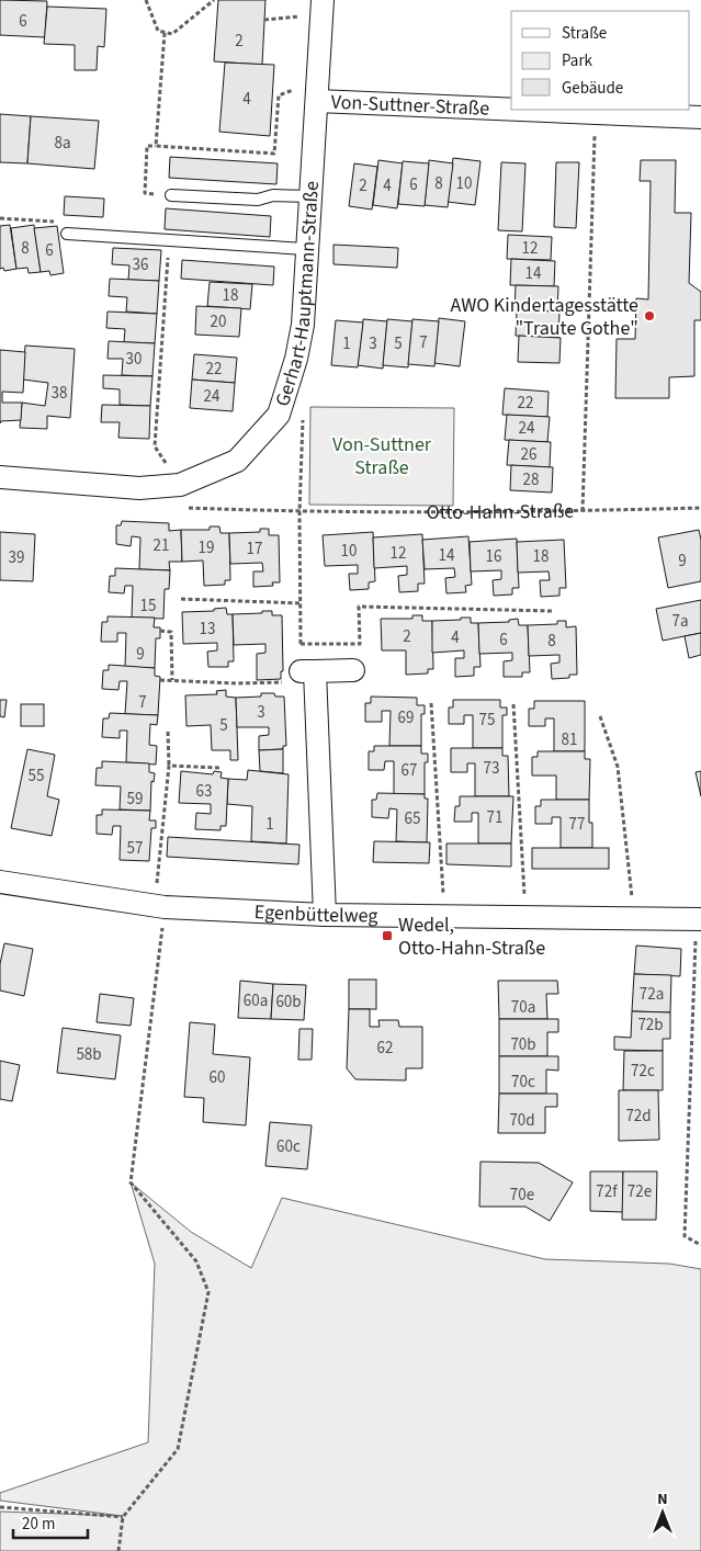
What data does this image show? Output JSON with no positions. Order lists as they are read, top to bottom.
{
  "streets": {
    "street": ["Von-Suttner-Straße", "Gerhart-Hauptmann-Straße", "Egenbüttelweg"],
    "path": ["Otto-Hahn-Straße"]
  },
  "crossings": [
    ["Von-Suttner-Straße", "Gerhart-Hauptmann-Straße"]
  ],
  "parks": ["Von-Suttner Straße"],
  "places": {
    "other": ["AWO Kindertagesstätte \"Traute Gothe\""],
    "transit": ["Wedel, Otto-Hahn-Straße"]
  },
  "house_numbers": [
    "6",
    "2",
    "4",
    "8a",
    "8",
    "10",
    "6",
    "2",
    "4",
    "8",
    "12",
    "6",
    "36",
    "14",
    "18",
    "20",
    "7",
    "1",
    "3",
    "5",
    "30",
    "22",
    "38",
    "24",
    "22",
    "24",
    "26",
    "28",
    "21",
    "19",
    "17",
    "10",
    "12",
    "14",
    "16",
    "18",
    "39",
    "9",
    "15",
    "7a",
    "13",
    "2",
    "4",
    "6",
    "8",
    "9",
    "7",
    "3",
    "69",
    "75",
    "5",
    "81",
    "73",
    "67",
    "55",
    "63",
    "59",
    "71",
    "65",
    "1",
    "77",
    "57",
    "72a",
    "60a",
    "60b",
    "70a",
    "72b",
    "70b",
    "62",
    "58b",
    "72c",
    "60",
    "70c",
    "72d",
    "70d",
    "60c",
    "72f",
    "72e",
    "70e"
  ],
  "legend": ["Straße", "Park", "Gebäude"],
  "scale_bar": "20 m",
  "north": "top"
}
